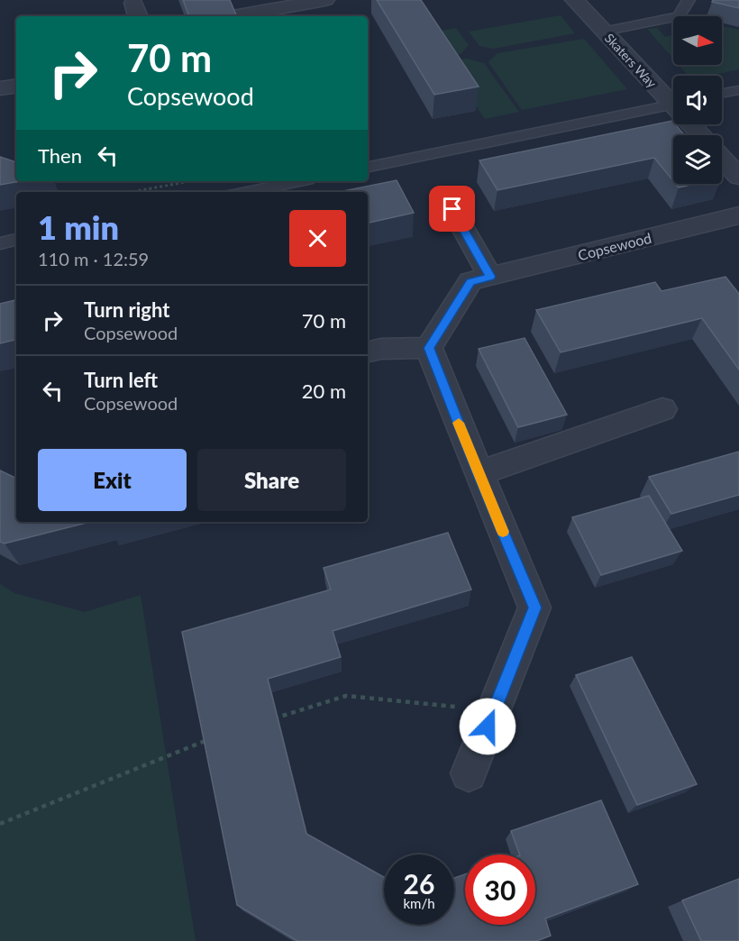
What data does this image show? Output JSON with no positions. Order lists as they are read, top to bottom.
{
  "streets": {
    "street": ["Skaters Way", "Copsewood"]
  },
  "north": "right",
  "page": {
    "turn": ["70 m", "Copsewood"],
    "then": "Then",
    "heading": ["1 min", "110 m · 12:59"],
    "list": [
      {
        "name": "Turn right",
        "note": "Copsewood",
        "value": "70 m"
      },
      {
        "name": "Turn left",
        "note": "Copsewood",
        "value": "20 m"
      }
    ],
    "buttons": ["Exit", "Share"],
    "speed": "26 km/h",
    "limit": "30"
  }
}
